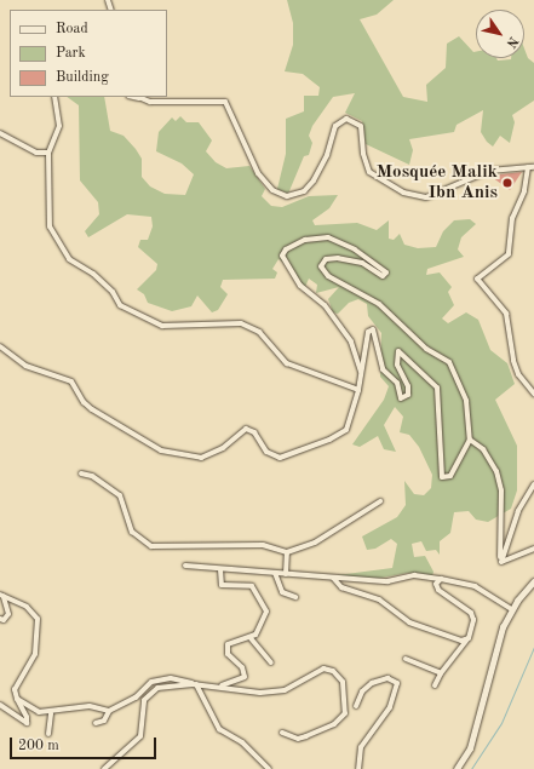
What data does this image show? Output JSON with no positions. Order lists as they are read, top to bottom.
{
  "places": ["Mosquée Malik Ibn Anis"],
  "legend": ["Road", "Park", "Building"],
  "scale_bar": "200 m",
  "north": "bottom right"
}
